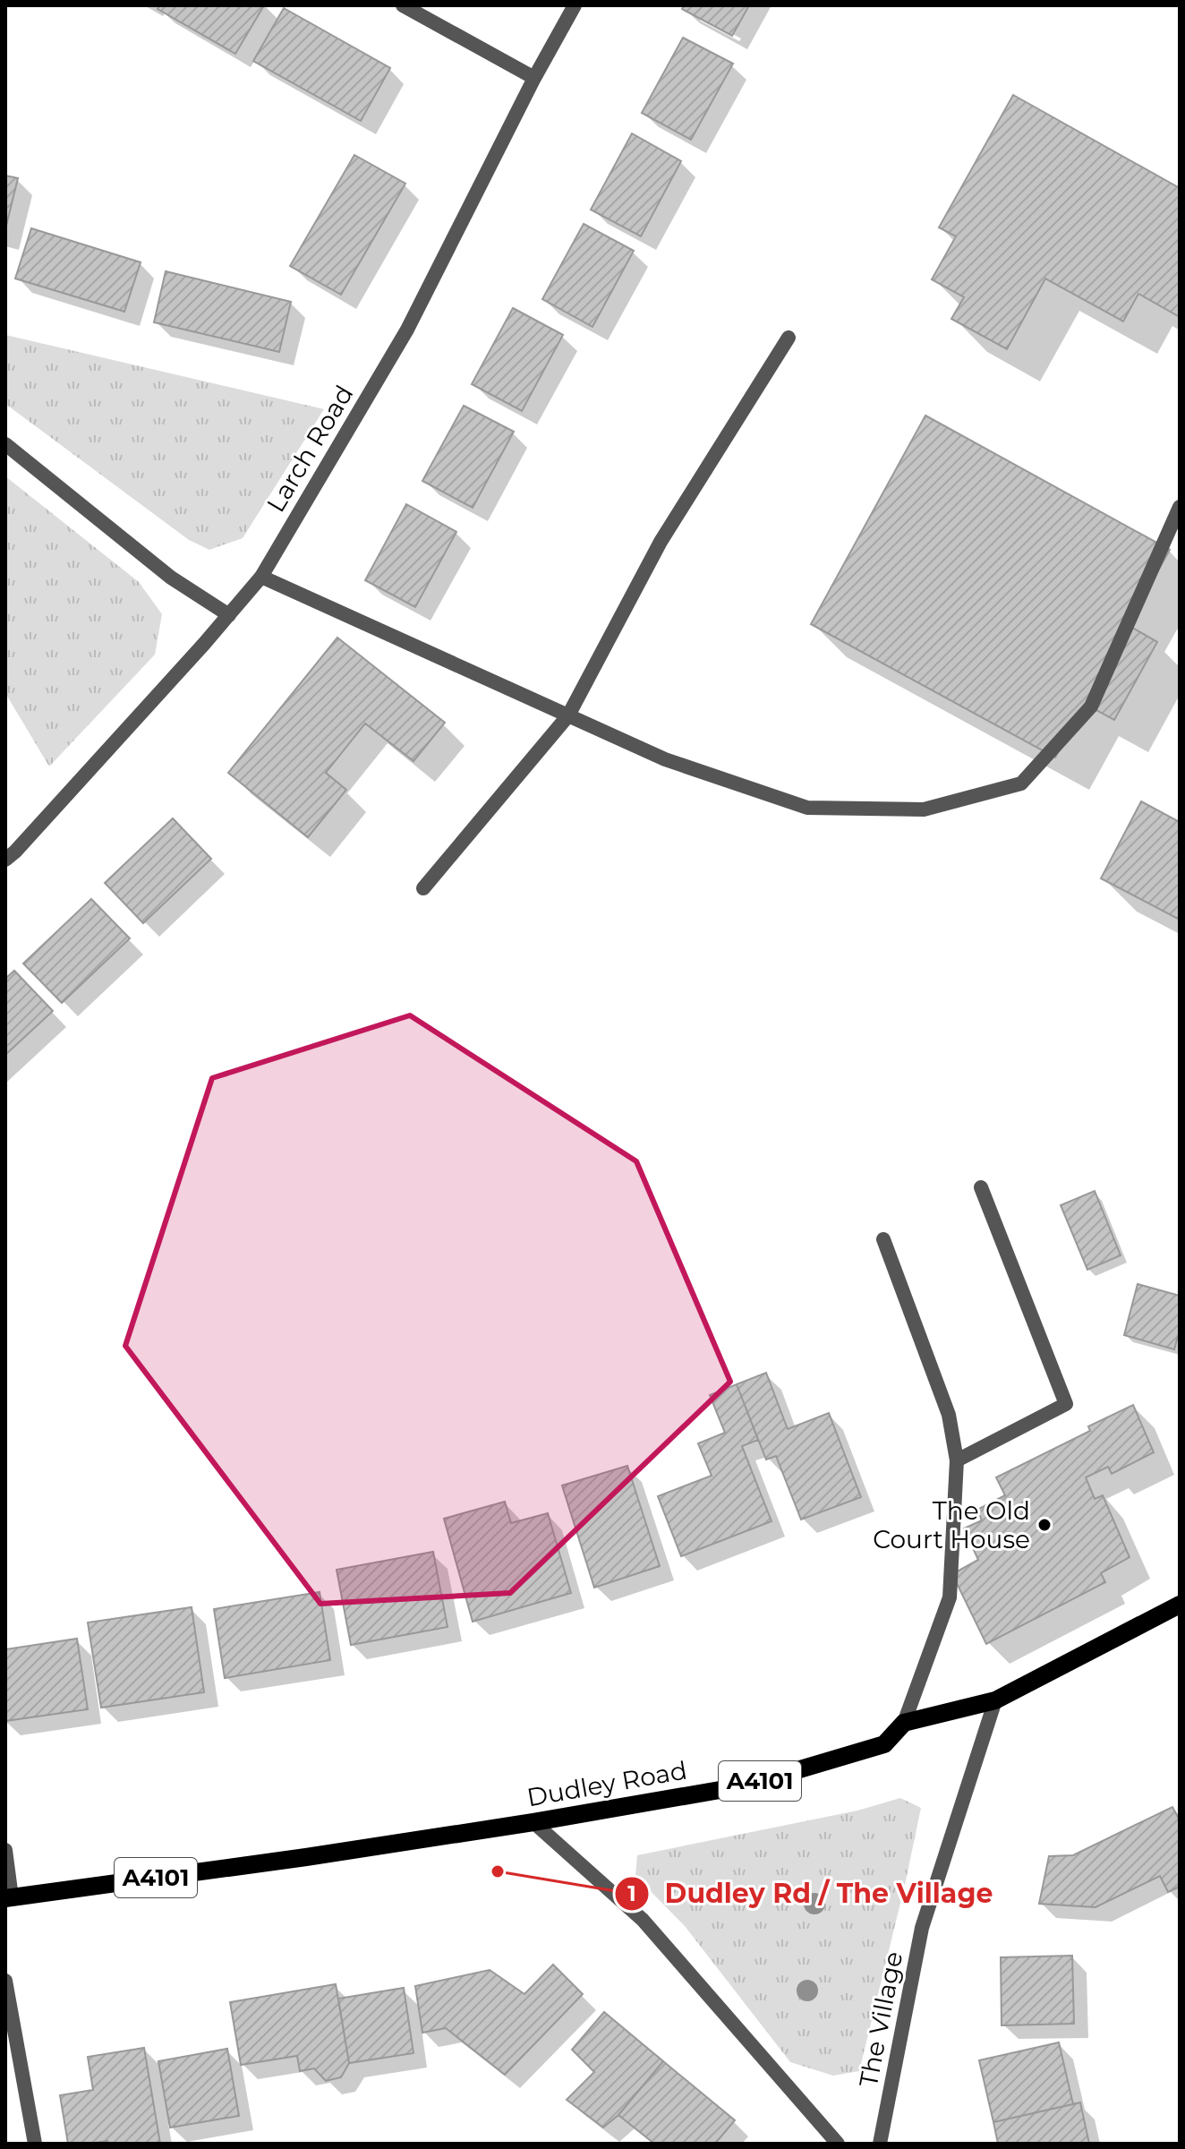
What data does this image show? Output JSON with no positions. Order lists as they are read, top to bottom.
{
  "streets": {
    "main road": ["A4101", "Dudley Road"],
    "street": ["Larch Road", "The Village"]
  },
  "crossings": [
    ["Dudley Road", "The Village"]
  ],
  "places": ["The Old Court House", "Dudley Rd / The Village"]
}
